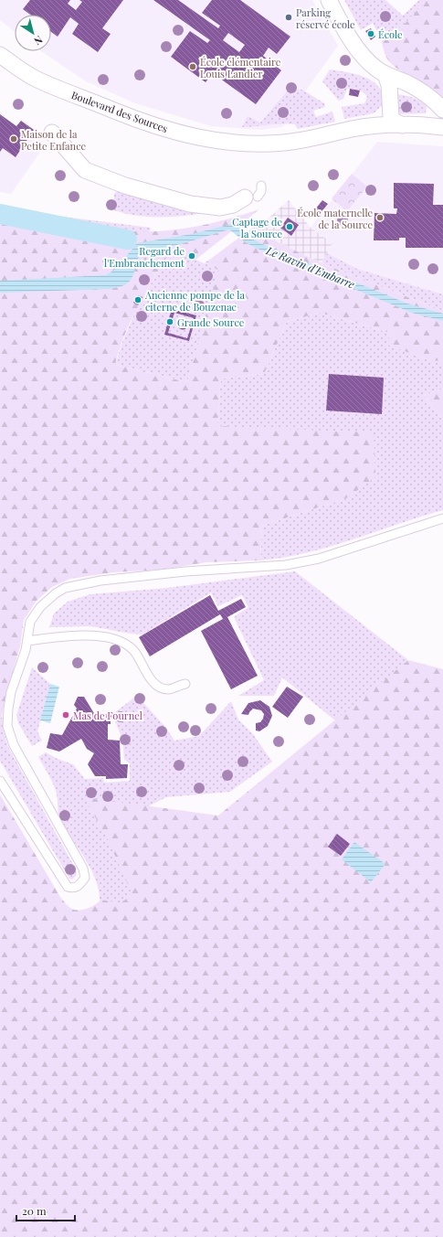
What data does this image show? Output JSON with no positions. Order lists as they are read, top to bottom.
{
  "streets": {
    "street": ["Boulevard des Sources"]
  },
  "water": ["Le Ravin d'Embarre"],
  "places": [
    "Parking réservé école",
    "École",
    "École élémentaire Louis Landier",
    "Maison de la Petite Enfance",
    "École maternelle de la Source",
    "Captage de la Source",
    "Regard de l'Embranchement",
    "Ancienne pompe de la citerne de Bouzenac",
    "Grande Source",
    "Mas de Fournel"
  ],
  "scale_bar": "20 m",
  "north": "bottom right"
}
